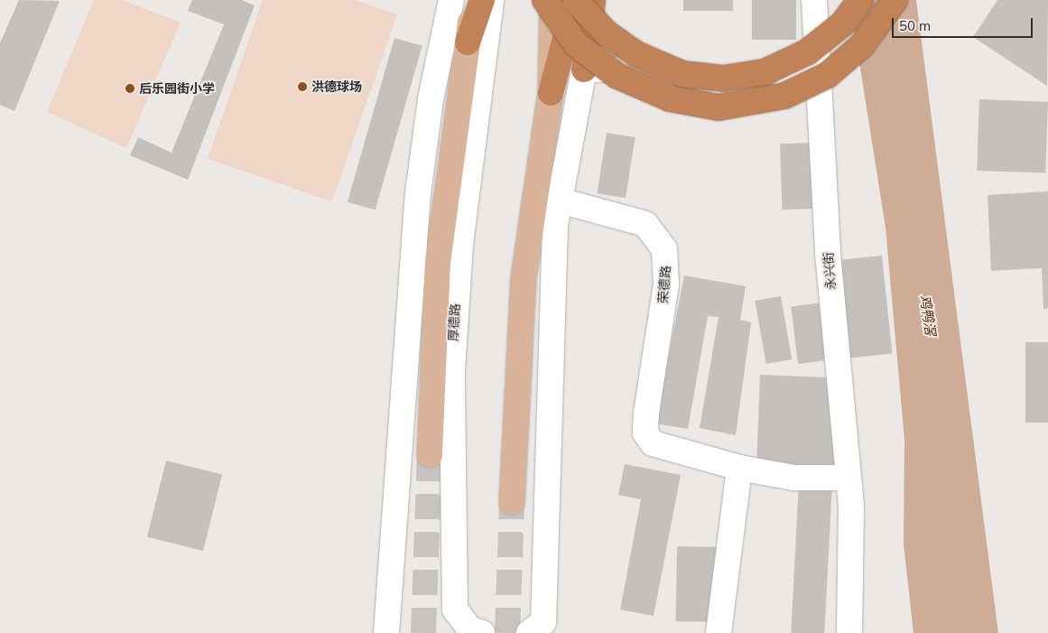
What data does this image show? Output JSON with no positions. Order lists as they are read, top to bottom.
{
  "streets": {
    "street": ["永兴街", "荣德路", "厚德路"]
  },
  "water": ["鸡鸭滘"],
  "places": ["洪德球场", "后乐园街小学"],
  "scale_bar": "50 m"
}
